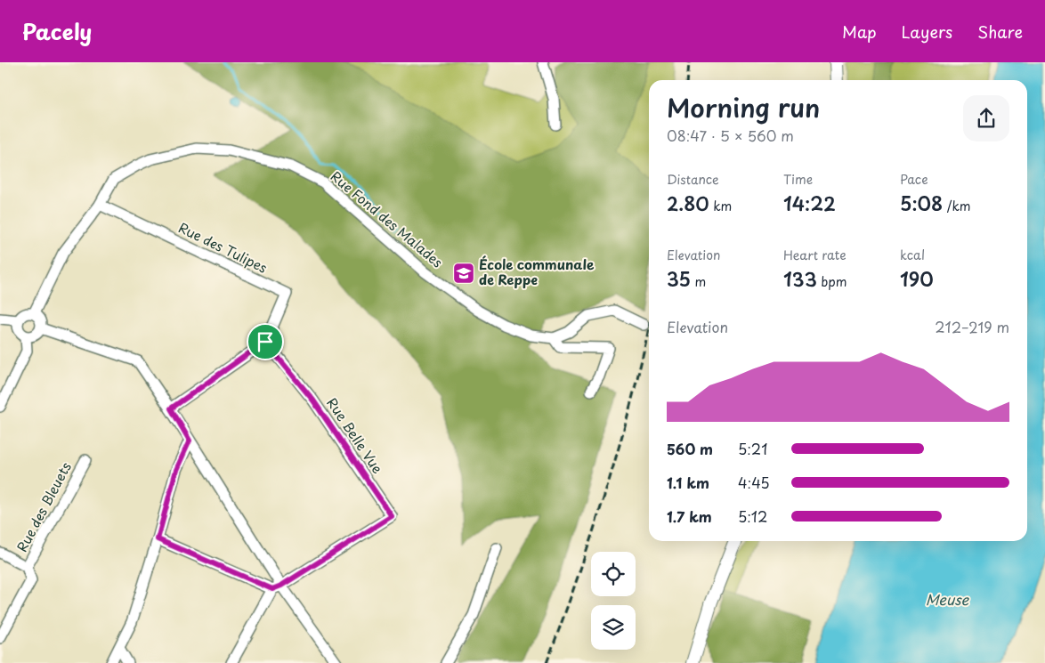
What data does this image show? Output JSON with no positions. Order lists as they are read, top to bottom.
{
  "streets": {
    "street": [
      "Rue Fond des Malades",
      "Rue des Tulipes",
      "Rue Belle Vue",
      "Rue des Bleuets"
    ]
  },
  "crossings": [
    ["Rue Fond des Malades", "Rue des Tulipes"],
    ["Rue des Tulipes", "Rue Belle Vue"]
  ],
  "water": ["Meuse"],
  "places": {
    "school or university": ["École communale de Reppe"]
  },
  "page": {
    "header": "Pacely",
    "nav": ["Map", "Layers", "Share"],
    "heading": ["Morning run", "08:47 · 5 × 560 m"],
    "stats": [
      ["Distance", "2.80 km"],
      ["Time", "14:22"],
      ["Pace", "5:08 /km"],
      ["Elevation", "35 m"],
      ["Heart rate", "133 bpm"],
      ["kcal", "190"]
    ],
    "chart": ["Elevation", "212–219 m"],
    "list": [
      {
        "name": "560 m",
        "note": "5:21"
      },
      {
        "name": "1.1 km",
        "note": "4:45"
      },
      {
        "name": "1.7 km",
        "note": "5:12"
      }
    ]
  }
}
